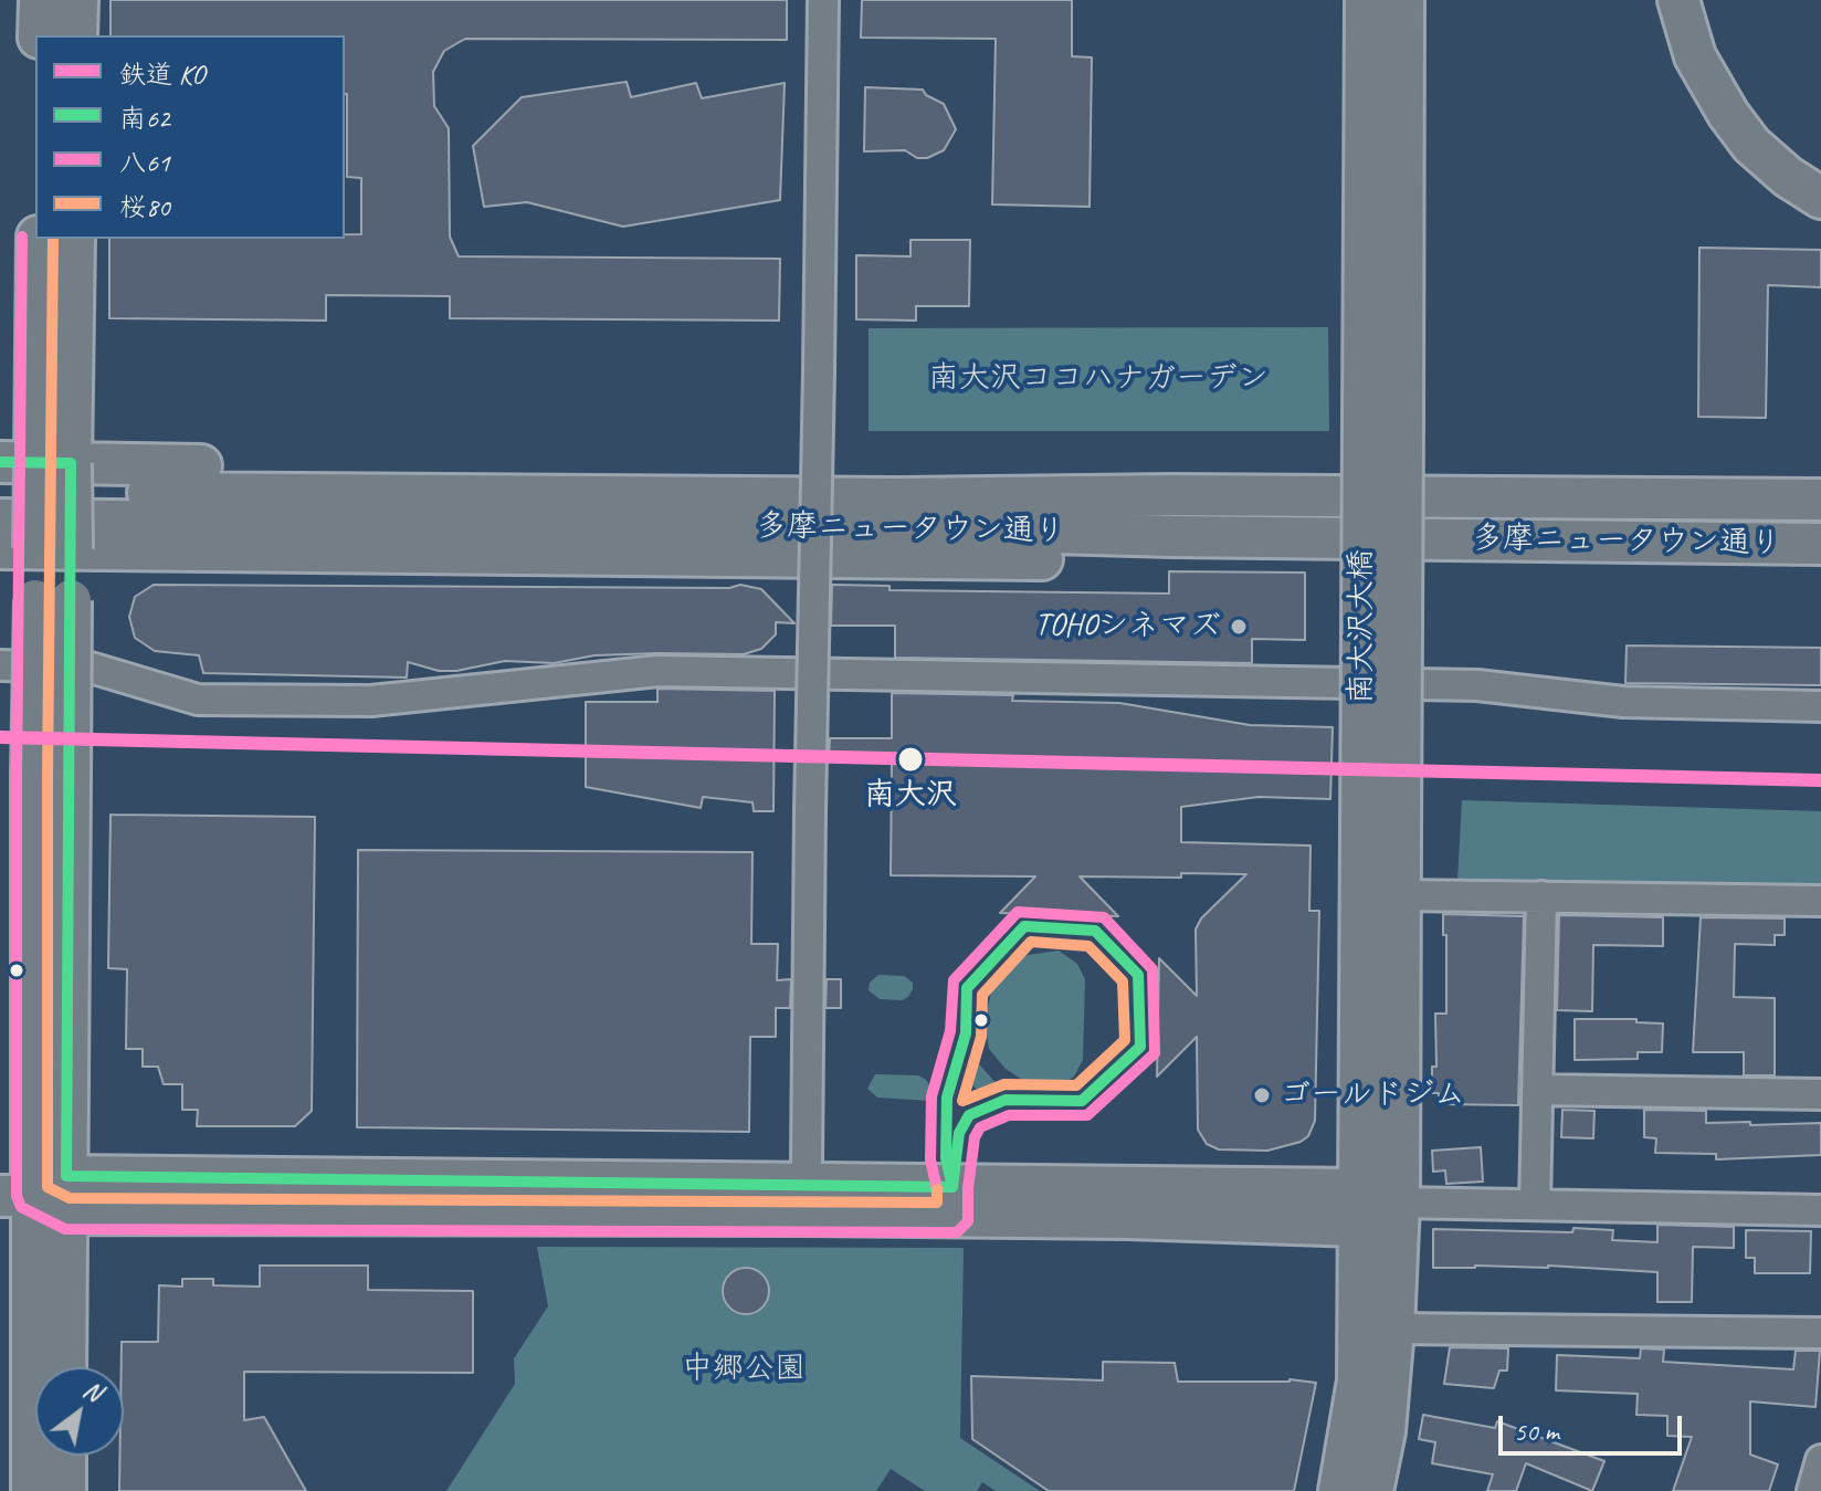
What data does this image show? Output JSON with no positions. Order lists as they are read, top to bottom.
{
  "streets": {
    "street": ["多摩ニュータウン通り", "南大沢大橋"]
  },
  "parks": ["南大沢ココハナガーデン", "中郷公園"],
  "places": ["TOHOシネマズ", "南大沢", "ゴールドジム"],
  "lines": [
    "transit line 八61",
    "transit line 桜80",
    "transit line 南62",
    "rail line KO"
  ],
  "legend": [
    "鉄道 KO",
    "南62",
    "八61",
    "桜80"
  ],
  "scale_bar": "50 m",
  "north": "top right"
}
